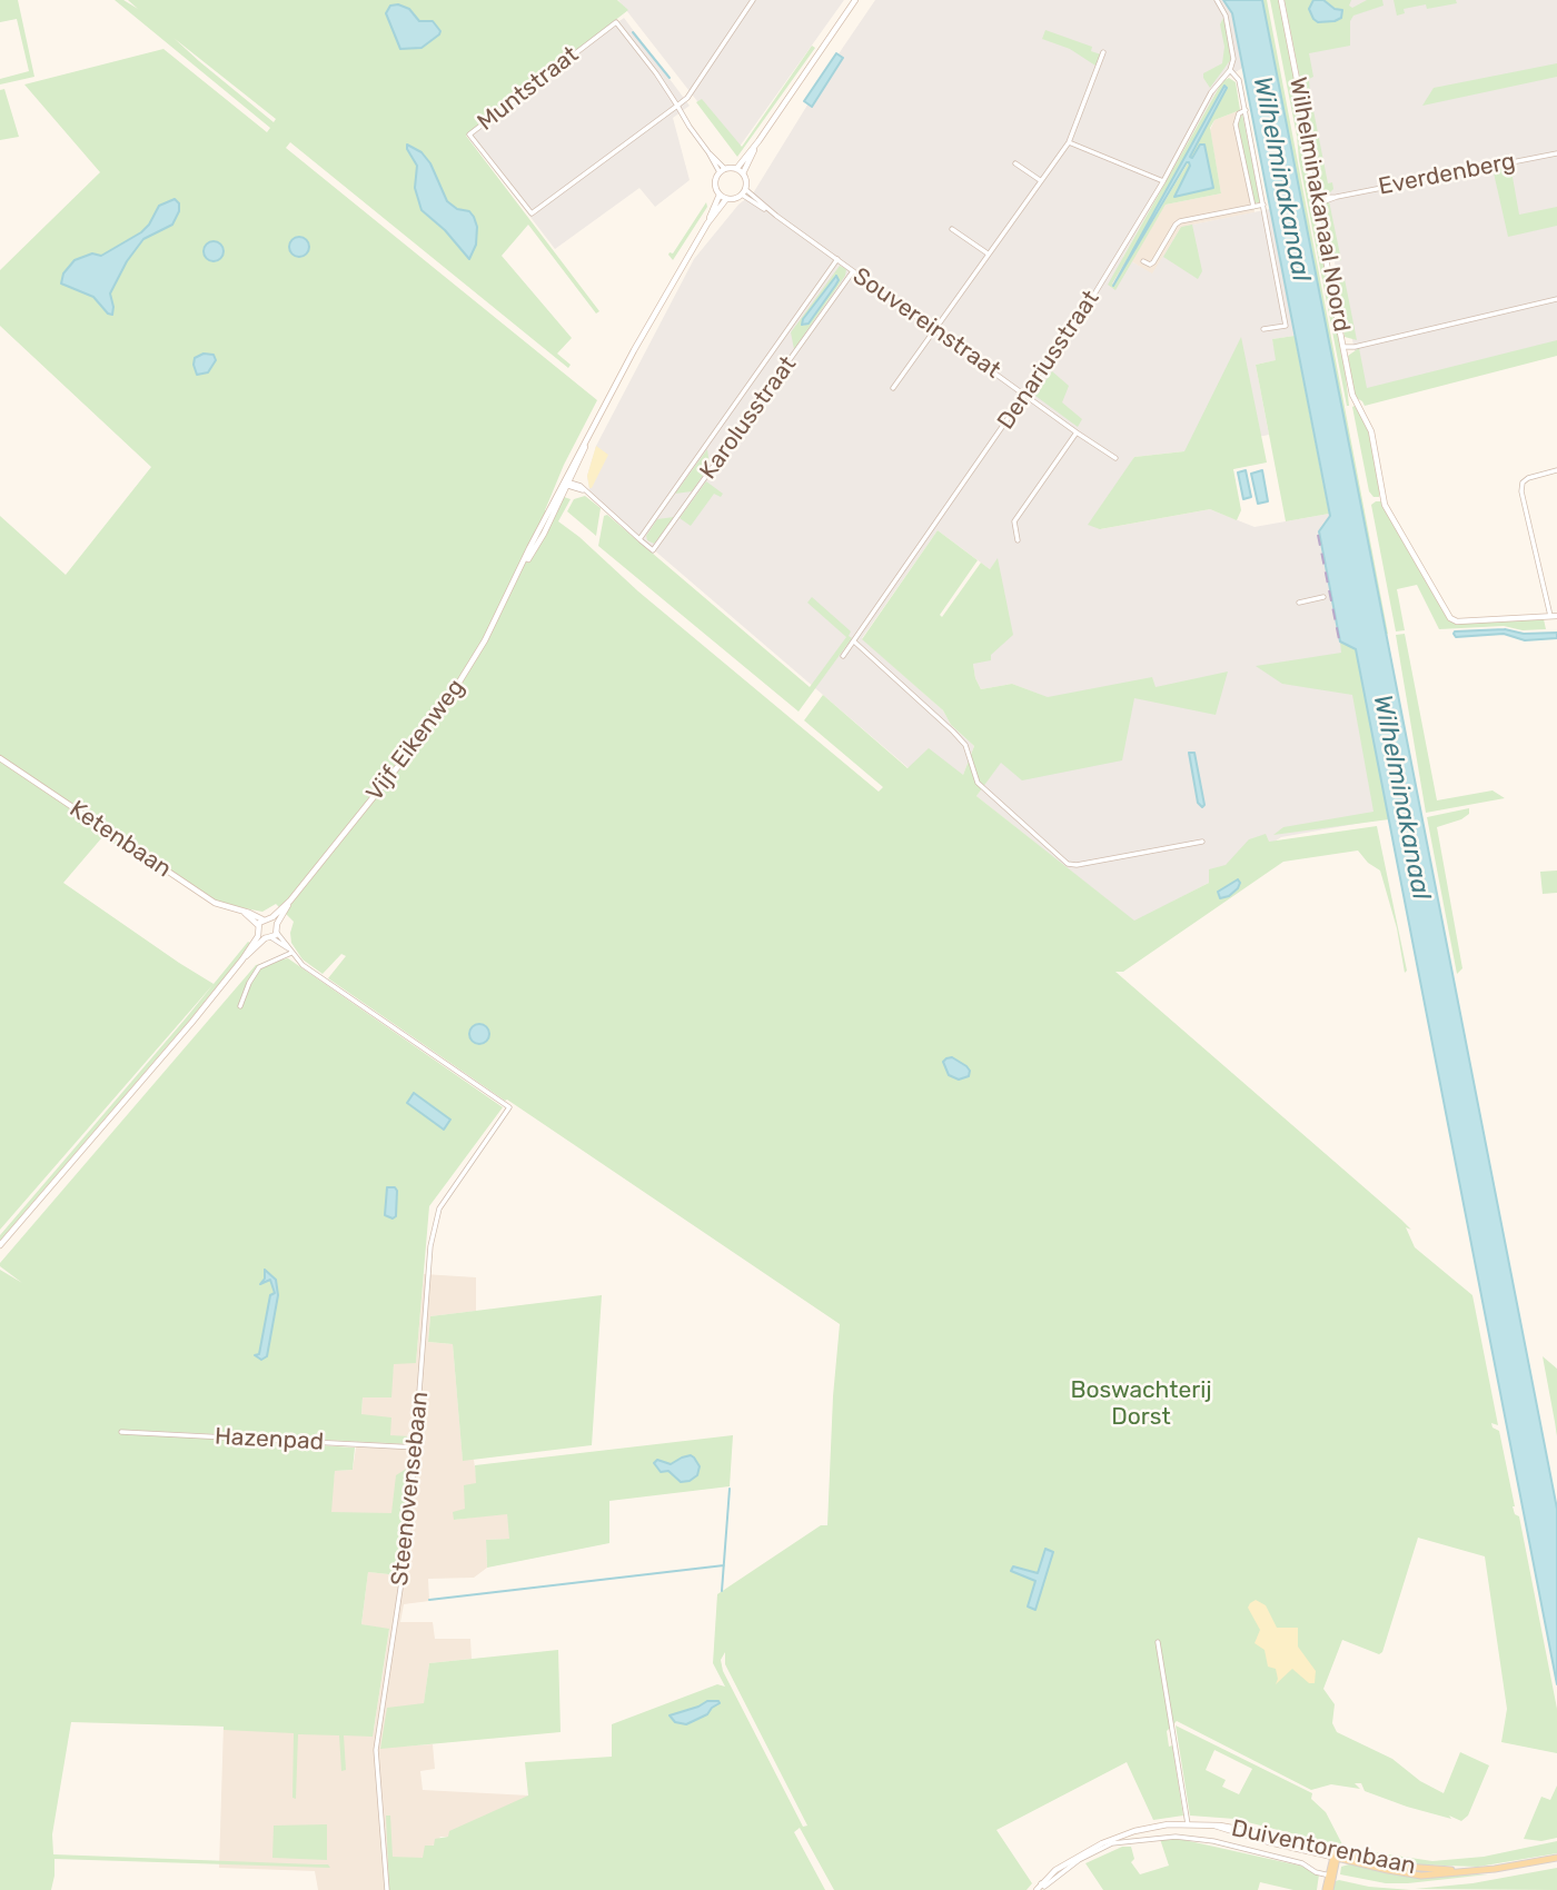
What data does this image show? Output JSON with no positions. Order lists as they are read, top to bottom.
{
  "streets": {
    "main road": [
      "Wilhelminakanaal Noord",
      "Vijf Eikenweg",
      "Ketenbaan",
      "Duiventorenbaan"
    ],
    "street": [
      "Muntstraat",
      "Everdenberg",
      "Souvereinstraat",
      "Denariusstraat",
      "Karolusstraat",
      "Hazenpad",
      "Steenovensebaan"
    ]
  },
  "crossings": [
    ["Everdenberg", "Wilhelminakanaal Noord"],
    ["Souvereinstraat", "Denariusstraat"],
    ["Souvereinstraat", "Karolusstraat"],
    ["Souvereinstraat", "Vijf Eikenweg"],
    ["Vijf Eikenweg", "Ketenbaan"],
    ["Hazenpad", "Steenovensebaan"]
  ],
  "water": ["Wilhelminakanaal"],
  "parks": ["Boswachterij Dorst"]
}
